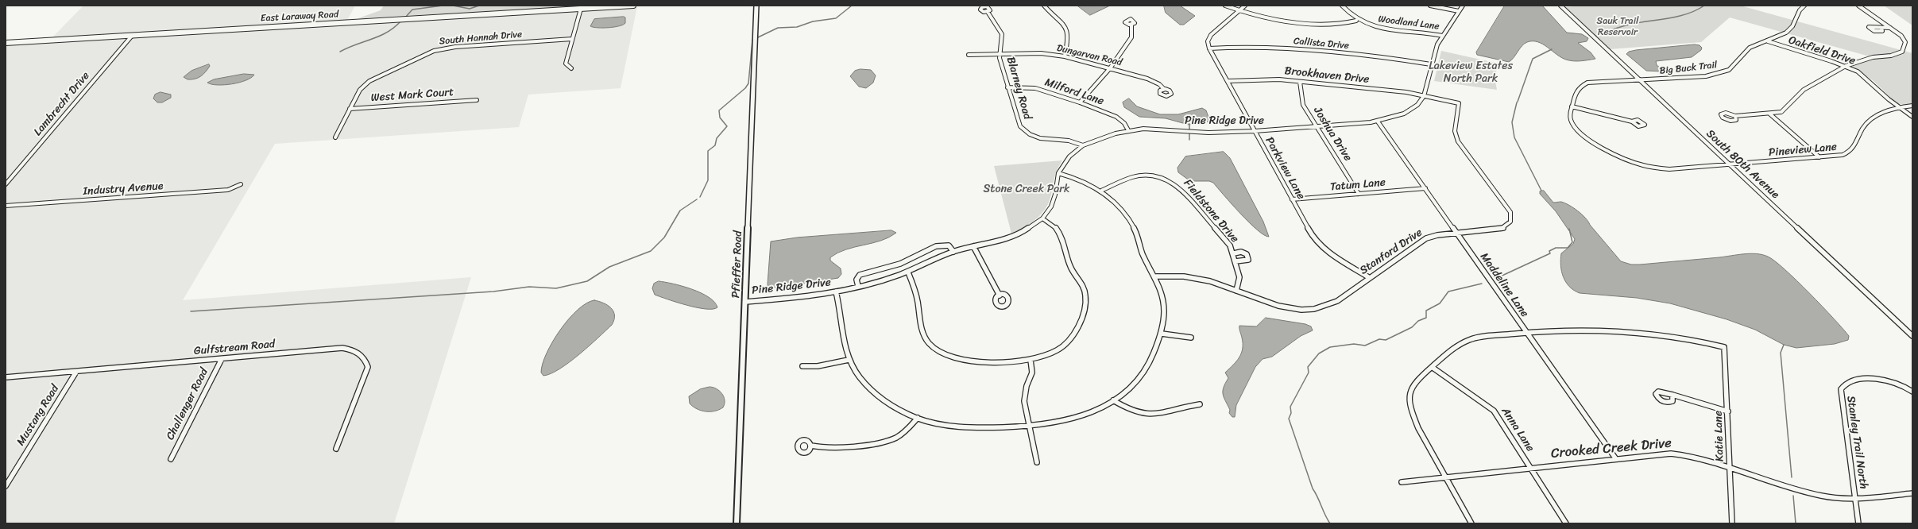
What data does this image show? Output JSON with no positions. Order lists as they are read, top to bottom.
{
  "streets": {
    "main road": ["East Laraway Road"],
    "street": [
      "Woodland Lane",
      "South Hannah Drive",
      "Callista Drive",
      "Oakfield Drive",
      "Dungarvan Road",
      "Big Buck Trail",
      "Brookhaven Drive",
      "Blarney Road",
      "Milford Lane",
      "West Mark Court",
      "Lambrecht Drive",
      "Pine Ridge Drive",
      "Joshua Drive",
      "Pineview Lane",
      "South 80th Avenue",
      "Parkview Lane",
      "Tatum Lane",
      "Industry Avenue",
      "Fieldstone Drive",
      "Stanford Drive",
      "Pfieffer Road",
      "Maddeline Lane",
      "Gulfstream Road",
      "Challenger Road",
      "Mustang Road",
      "Anna Lane",
      "Katie Lane",
      "Stanley Trail North",
      "Crooked Creek Drive"
    ]
  },
  "crossings": [
    ["East Laraway Road", "Lambrecht Drive"],
    ["Woodland Lane", "Pine Ridge Drive"],
    ["South Hannah Drive", "West Mark Court"],
    ["Callista Drive", "Pine Ridge Drive"],
    ["Callista Drive", "Parkview Lane"],
    ["Oakfield Drive", "Big Buck Trail"],
    ["Oakfield Drive", "Pineview Lane"],
    ["Dungarvan Road", "Blarney Road"],
    ["Big Buck Trail", "Pineview Lane"],
    ["Big Buck Trail", "South 80th Avenue"],
    ["Brookhaven Drive", "Pine Ridge Drive"],
    ["Brookhaven Drive", "Joshua Drive"],
    ["Brookhaven Drive", "Parkview Lane"],
    ["Brookhaven Drive", "Stanford Drive"],
    ["Blarney Road", "Milford Lane"],
    ["Blarney Road", "Pine Ridge Drive"],
    ["Milford Lane", "Pine Ridge Drive"],
    ["Pine Ridge Drive", "Joshua Drive"],
    ["Pine Ridge Drive", "Parkview Lane"],
    ["Pine Ridge Drive", "Stanford Drive"],
    ["Pine Ridge Drive", "Pfieffer Road"],
    ["Pine Ridge Drive", "Maddeline Lane"],
    ["Joshua Drive", "Tatum Lane"],
    ["Pineview Lane", "South 80th Avenue"],
    ["Parkview Lane", "Tatum Lane"],
    ["Parkview Lane", "Stanford Drive"],
    ["Tatum Lane", "Maddeline Lane"],
    ["Fieldstone Drive", "Stanford Drive"],
    ["Stanford Drive", "Maddeline Lane"],
    ["Maddeline Lane", "Katie Lane"],
    ["Maddeline Lane", "Crooked Creek Drive"],
    ["Gulfstream Road", "Challenger Road"],
    ["Gulfstream Road", "Mustang Road"],
    ["Anna Lane", "Crooked Creek Drive"],
    ["Katie Lane", "Crooked Creek Drive"],
    ["Stanley Trail North", "Crooked Creek Drive"]
  ],
  "parks": ["Sauk Trail Reservoir", "Lakeview Estates North Park", "Stone Creek Park"]
}
